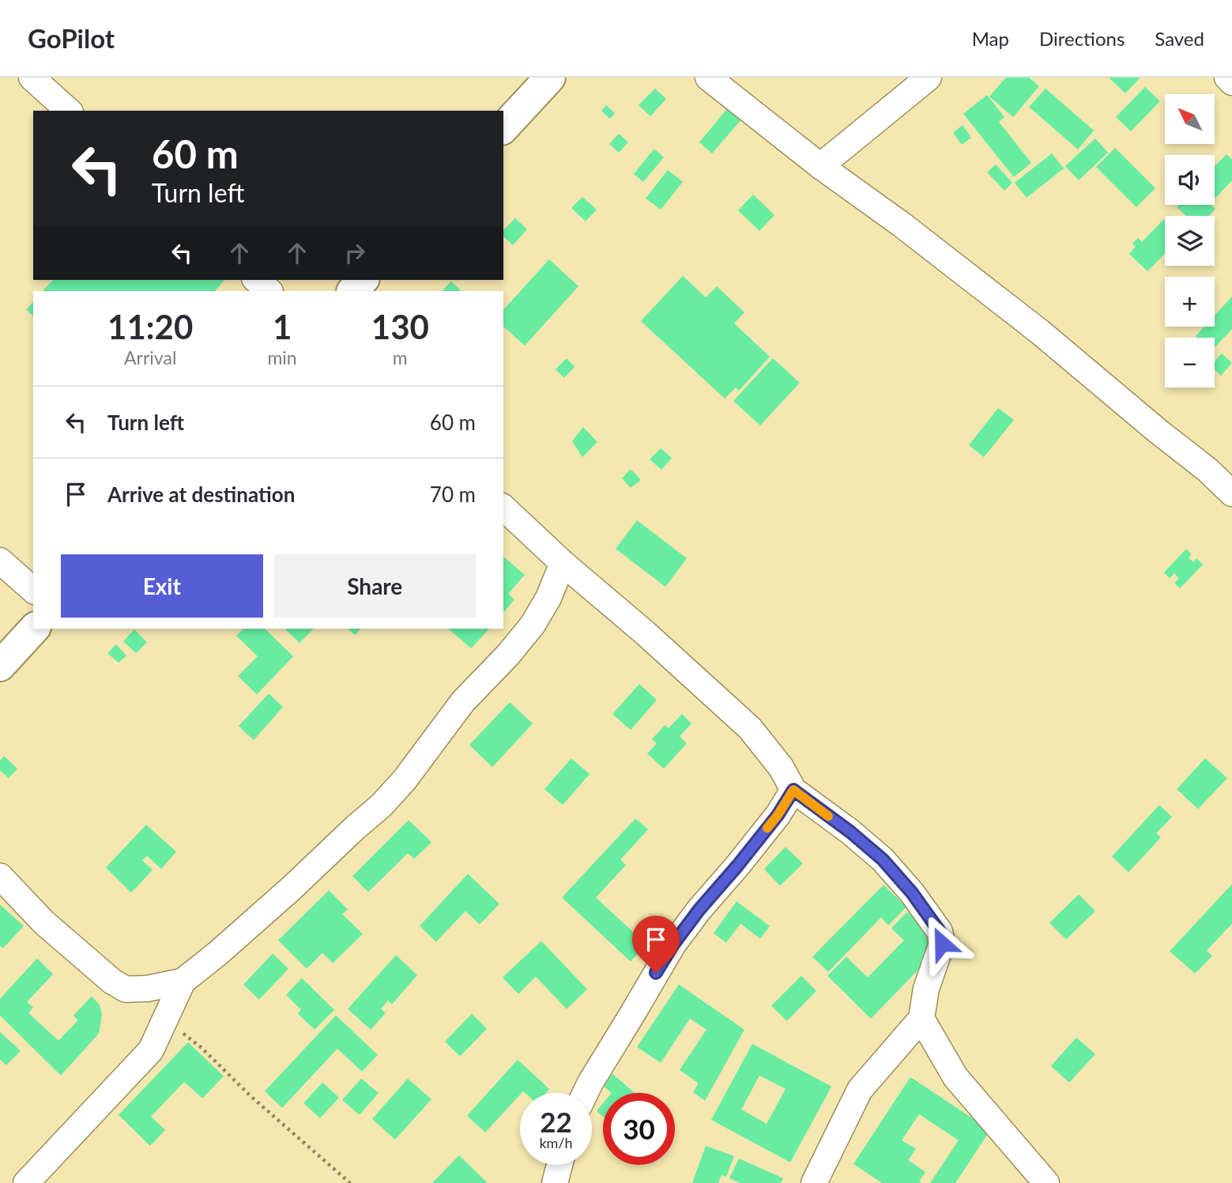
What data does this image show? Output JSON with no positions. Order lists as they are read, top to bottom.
{
  "north": "top left",
  "page": {
    "header": "GoPilot",
    "nav": ["Map", "Directions", "Saved"],
    "map_buttons": ["+", "−"],
    "turn": ["60 m", "Turn left"],
    "eta": [
      "11:20",
      "Arrival",
      "1",
      "min",
      "130",
      "m"
    ],
    "list": [
      {
        "name": "Turn left",
        "value": "60 m"
      },
      {
        "name": "Arrive at destination",
        "value": "70 m"
      }
    ],
    "buttons": ["Exit", "Share"],
    "speed": "22 km/h",
    "limit": "30"
  }
}
